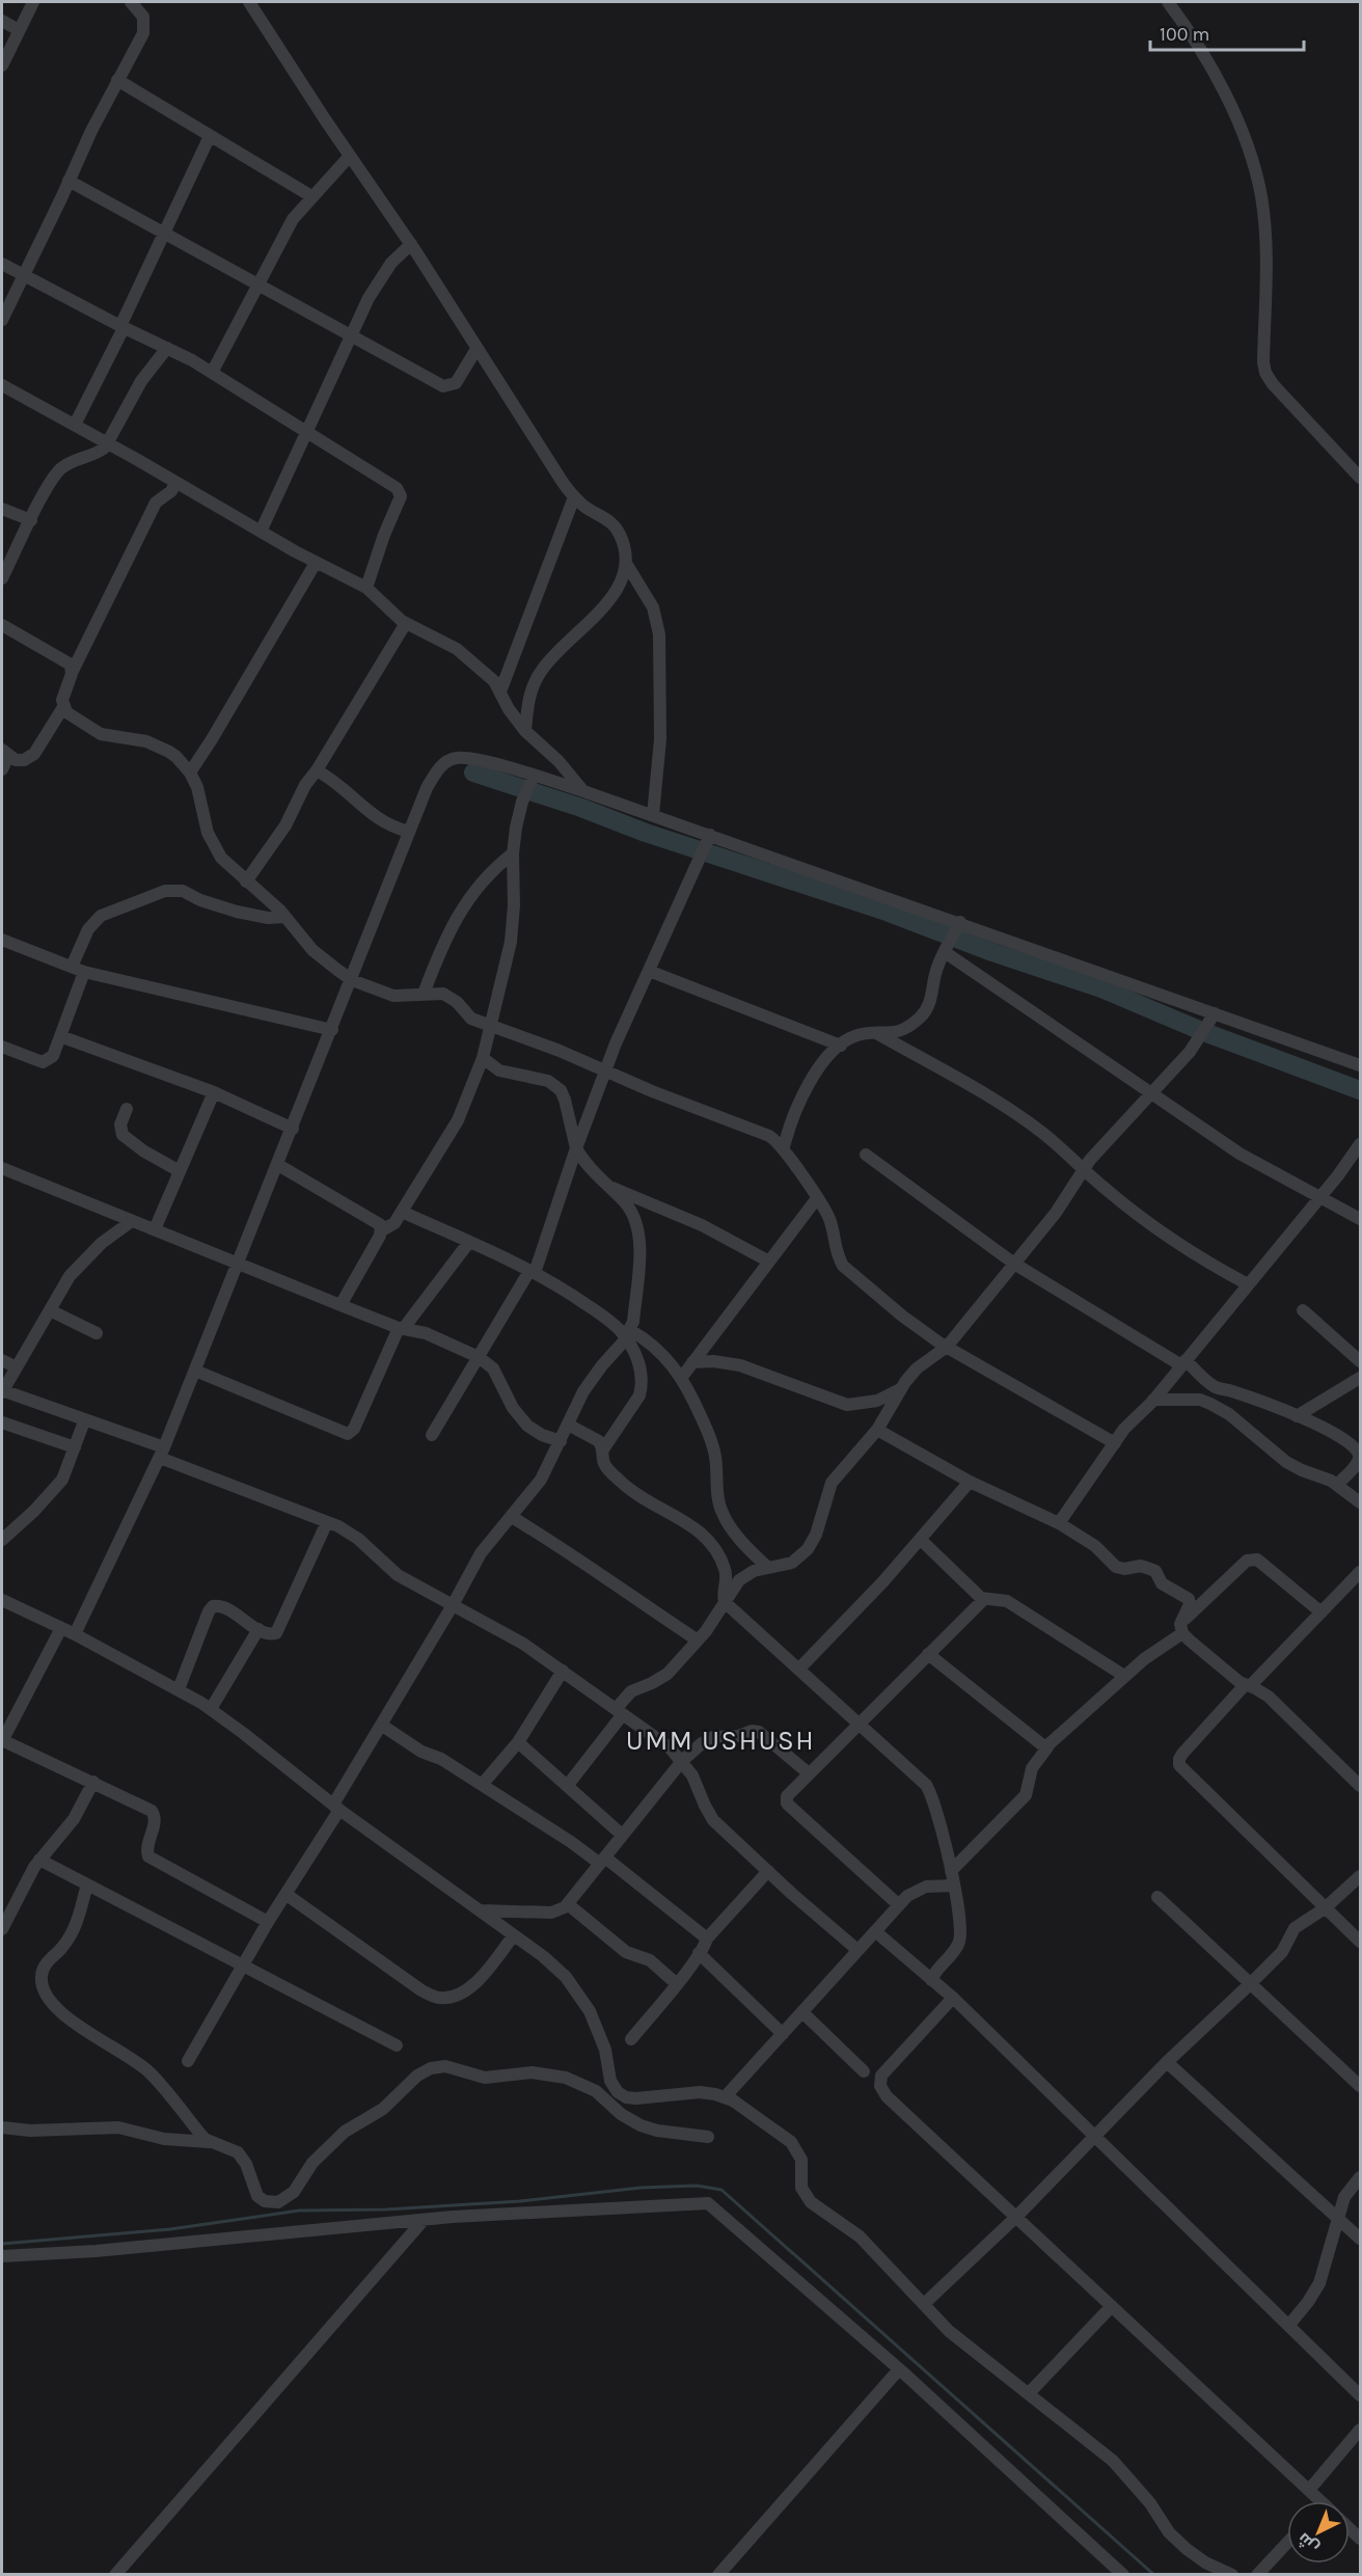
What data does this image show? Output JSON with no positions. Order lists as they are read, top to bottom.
{
  "districts": ["UMM USHUSH"],
  "scale_bar": "100 m",
  "north": "bottom left"
}
